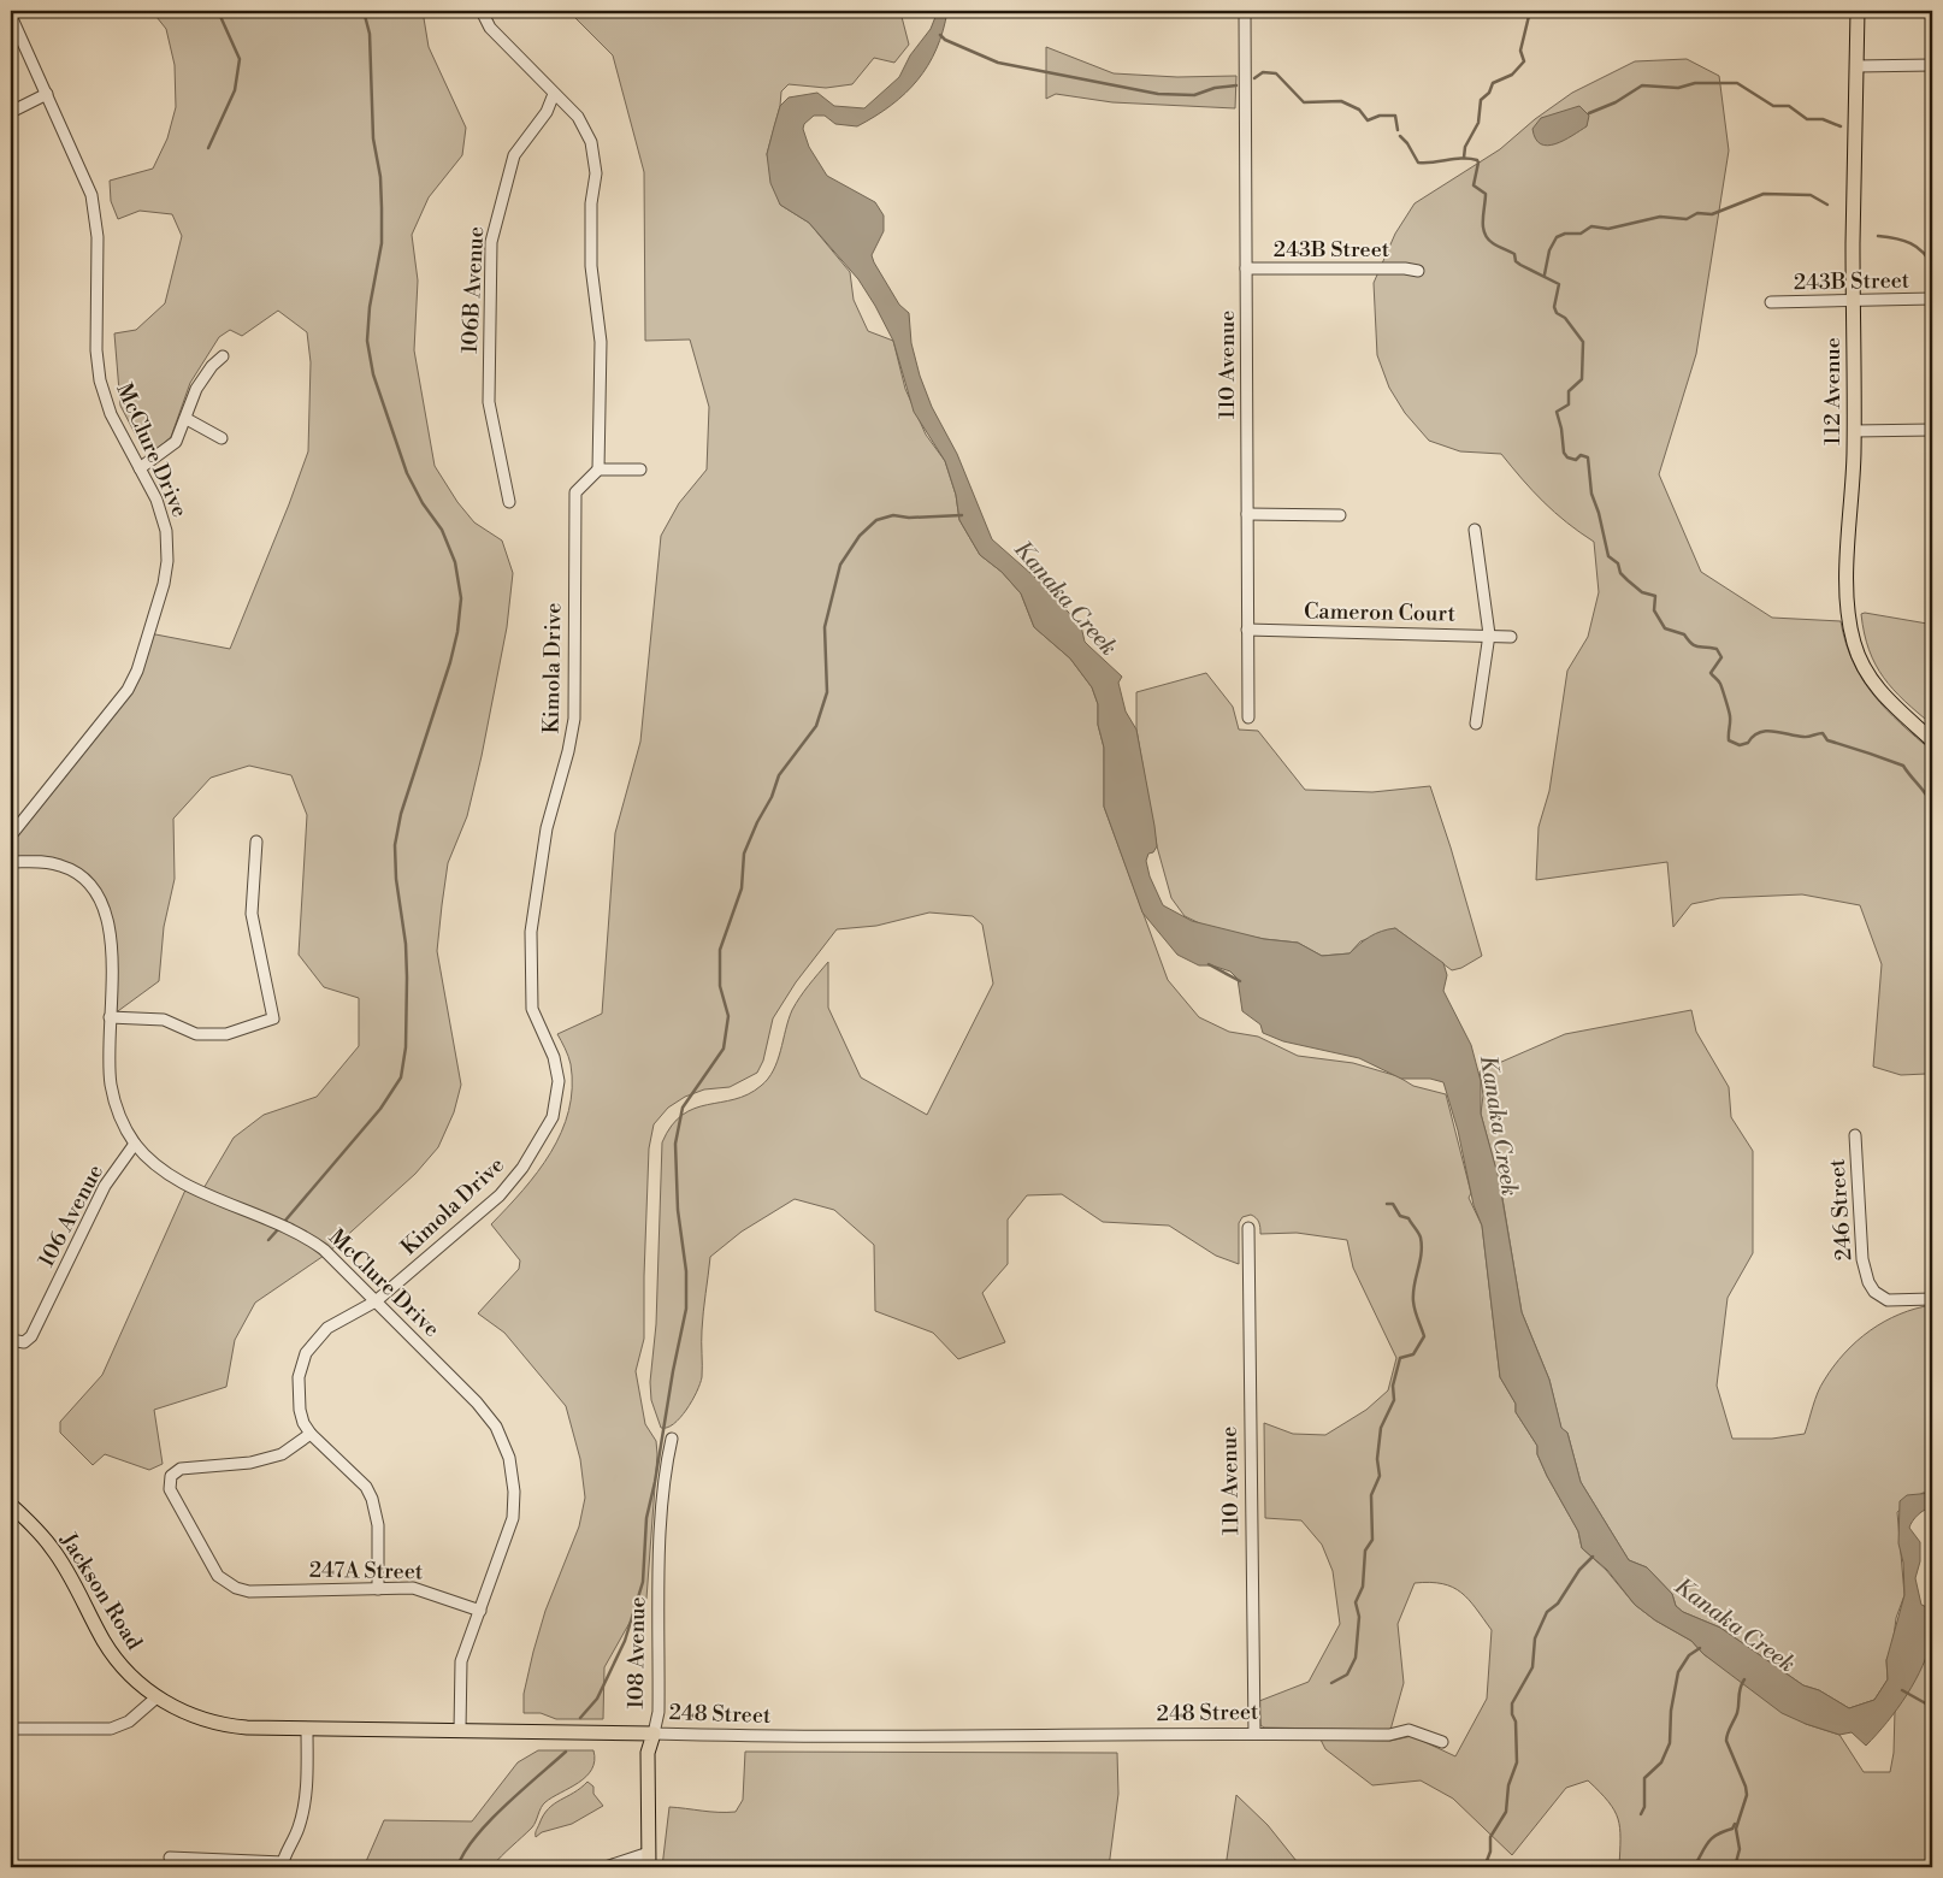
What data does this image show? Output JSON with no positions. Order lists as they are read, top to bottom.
{
  "streets": {
    "main road": [
      "112 Avenue",
      "Jackson Road",
      "108 Avenue",
      "248 Street"
    ],
    "street": [
      "243B Street",
      "106B Avenue",
      "110 Avenue",
      "McClure Drive",
      "Cameron Court",
      "Kimola Drive",
      "246 Street",
      "106 Avenue",
      "247A Street"
    ]
  },
  "crossings": [
    ["243B Street", "110 Avenue"],
    ["243B Street", "112 Avenue"],
    ["110 Avenue", "Cameron Court"],
    ["110 Avenue", "248 Street"],
    ["McClure Drive", "Kimola Drive"],
    ["McClure Drive", "106 Avenue"],
    ["McClure Drive", "247A Street"],
    ["McClure Drive", "248 Street"],
    ["Kimola Drive", "247A Street"],
    ["Jackson Road", "248 Street"],
    ["108 Avenue", "248 Street"]
  ],
  "water": ["Kanaka Creek"]
}
